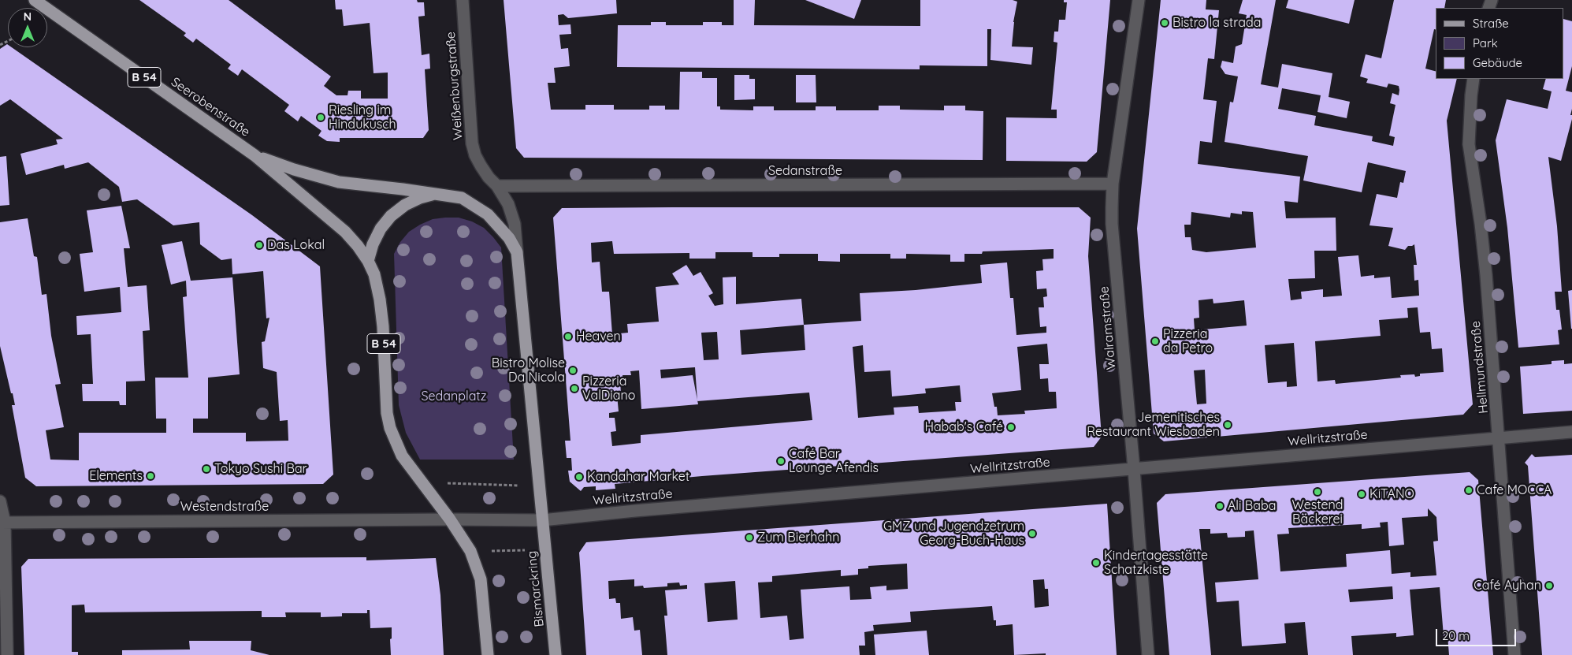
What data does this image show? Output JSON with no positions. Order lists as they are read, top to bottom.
{
  "streets": {
    "main road": ["B 54", "Seerobenstraße", "Bismarckring"],
    "street": [
      "Weißenburgstraße",
      "Sedanstraße",
      "Walramstraße",
      "Hellmundstraße",
      "Wellritzstraße",
      "Westendstraße"
    ]
  },
  "crossings": [
    ["B 54", "Seerobenstraße"],
    ["B 54", "Wellritzstraße"],
    ["B 54", "Westendstraße"],
    ["B 54", "Bismarckring"],
    ["Weißenburgstraße", "Sedanstraße"],
    ["Sedanstraße", "Walramstraße"],
    ["Walramstraße", "Wellritzstraße"],
    ["Hellmundstraße", "Wellritzstraße"],
    ["Wellritzstraße", "Westendstraße"],
    ["Wellritzstraße", "Bismarckring"]
  ],
  "parks": ["Sedanplatz"],
  "places": [
    "Bistro la strada",
    "Riesling im Hindukusch",
    "Das Lokal",
    "Heaven",
    "Pizzeria da Petro",
    "Bistro Molise Da Nicola",
    "Pizzeria ValDiano",
    "Jemenitisches Restaurant Wiesbaden",
    "Habab's Café",
    "Café Bar Lounge Afendis",
    "Tokyo Sushi Bar",
    "Elements",
    "Kandahar Market",
    "Cafe MOCCA",
    "Westend Bäckerei",
    "KiTANO",
    "Ali Baba",
    "GMZ und Jugendzetrum Georg-Buch-Haus",
    "Zum Bierhahn",
    "Kindertagesstätte Schatzkiste",
    "Café Ayhan"
  ],
  "legend": ["Straße", "Park", "Gebäude"],
  "scale_bar": "20 m",
  "north": "top"
}
